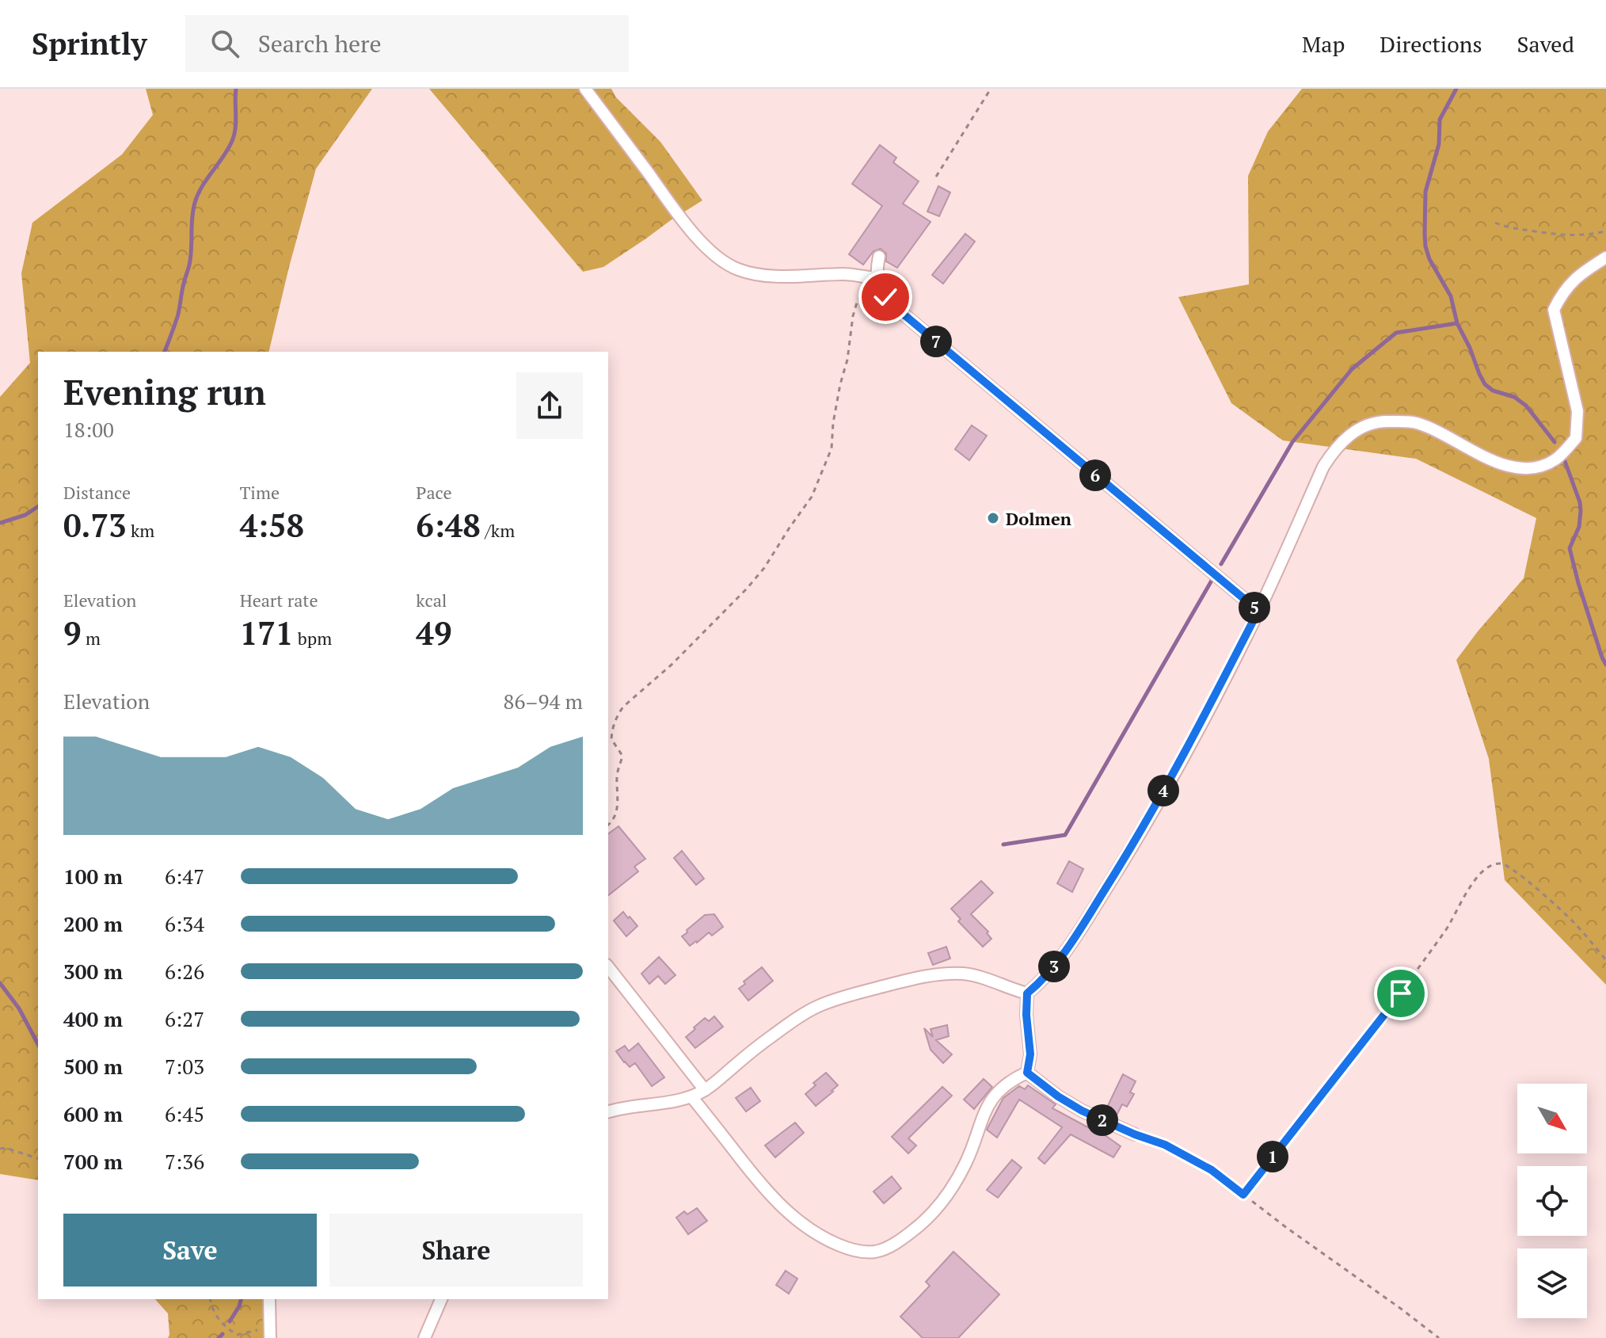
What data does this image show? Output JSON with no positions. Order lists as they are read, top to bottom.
{
  "places": ["Dolmen"],
  "north": "bottom right",
  "page": {
    "header": "Sprintly",
    "search": "Search here",
    "nav": ["Map", "Directions", "Saved"],
    "pins": [
      "7",
      "6",
      "5",
      "4",
      "3",
      "2",
      "1"
    ],
    "heading": ["Evening run", "18:00"],
    "stats": [
      ["Distance", "0.73 km"],
      ["Time", "4:58"],
      ["Pace", "6:48 /km"],
      ["Elevation", "9 m"],
      ["Heart rate", "171 bpm"],
      ["kcal", "49"]
    ],
    "chart": ["Elevation", "86–94 m"],
    "list": [
      {
        "name": "100 m",
        "note": "6:47"
      },
      {
        "name": "200 m",
        "note": "6:34"
      },
      {
        "name": "300 m",
        "note": "6:26"
      },
      {
        "name": "400 m",
        "note": "6:27"
      },
      {
        "name": "500 m",
        "note": "7:03"
      },
      {
        "name": "600 m",
        "note": "6:45"
      },
      {
        "name": "700 m",
        "note": "7:36"
      }
    ],
    "buttons": ["Save", "Share"]
  }
}
